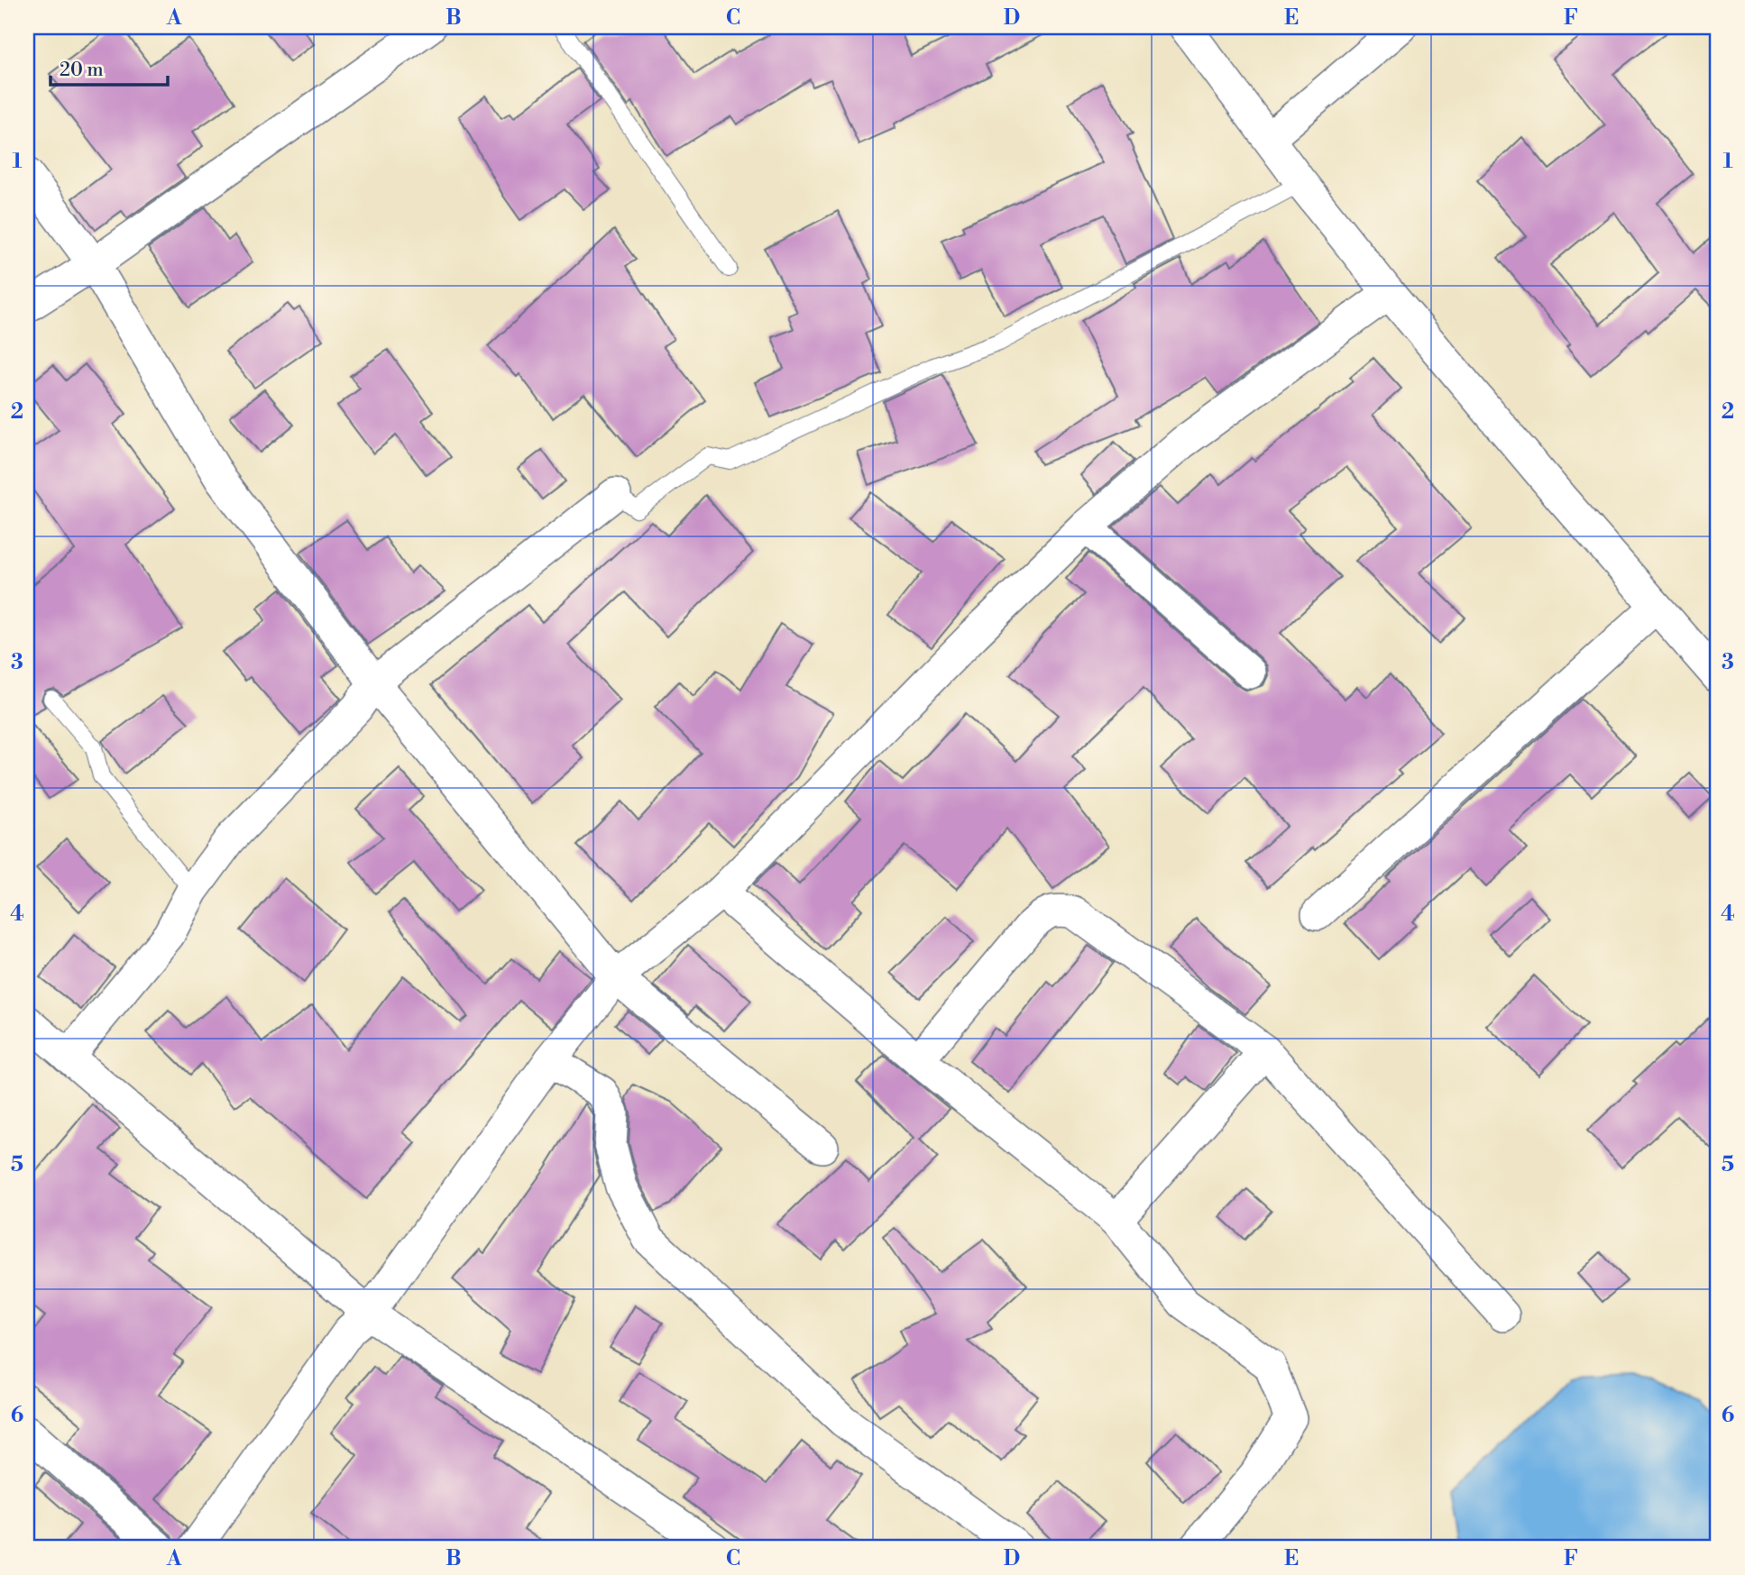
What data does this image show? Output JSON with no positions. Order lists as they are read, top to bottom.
{
  "scale_bar": "20 m",
  "grid": {
    "columns": [
      "A",
      "B",
      "C",
      "D",
      "E",
      "F"
    ],
    "rows": [
      "1",
      "2",
      "3",
      "4",
      "5",
      "6"
    ]
  }
}
